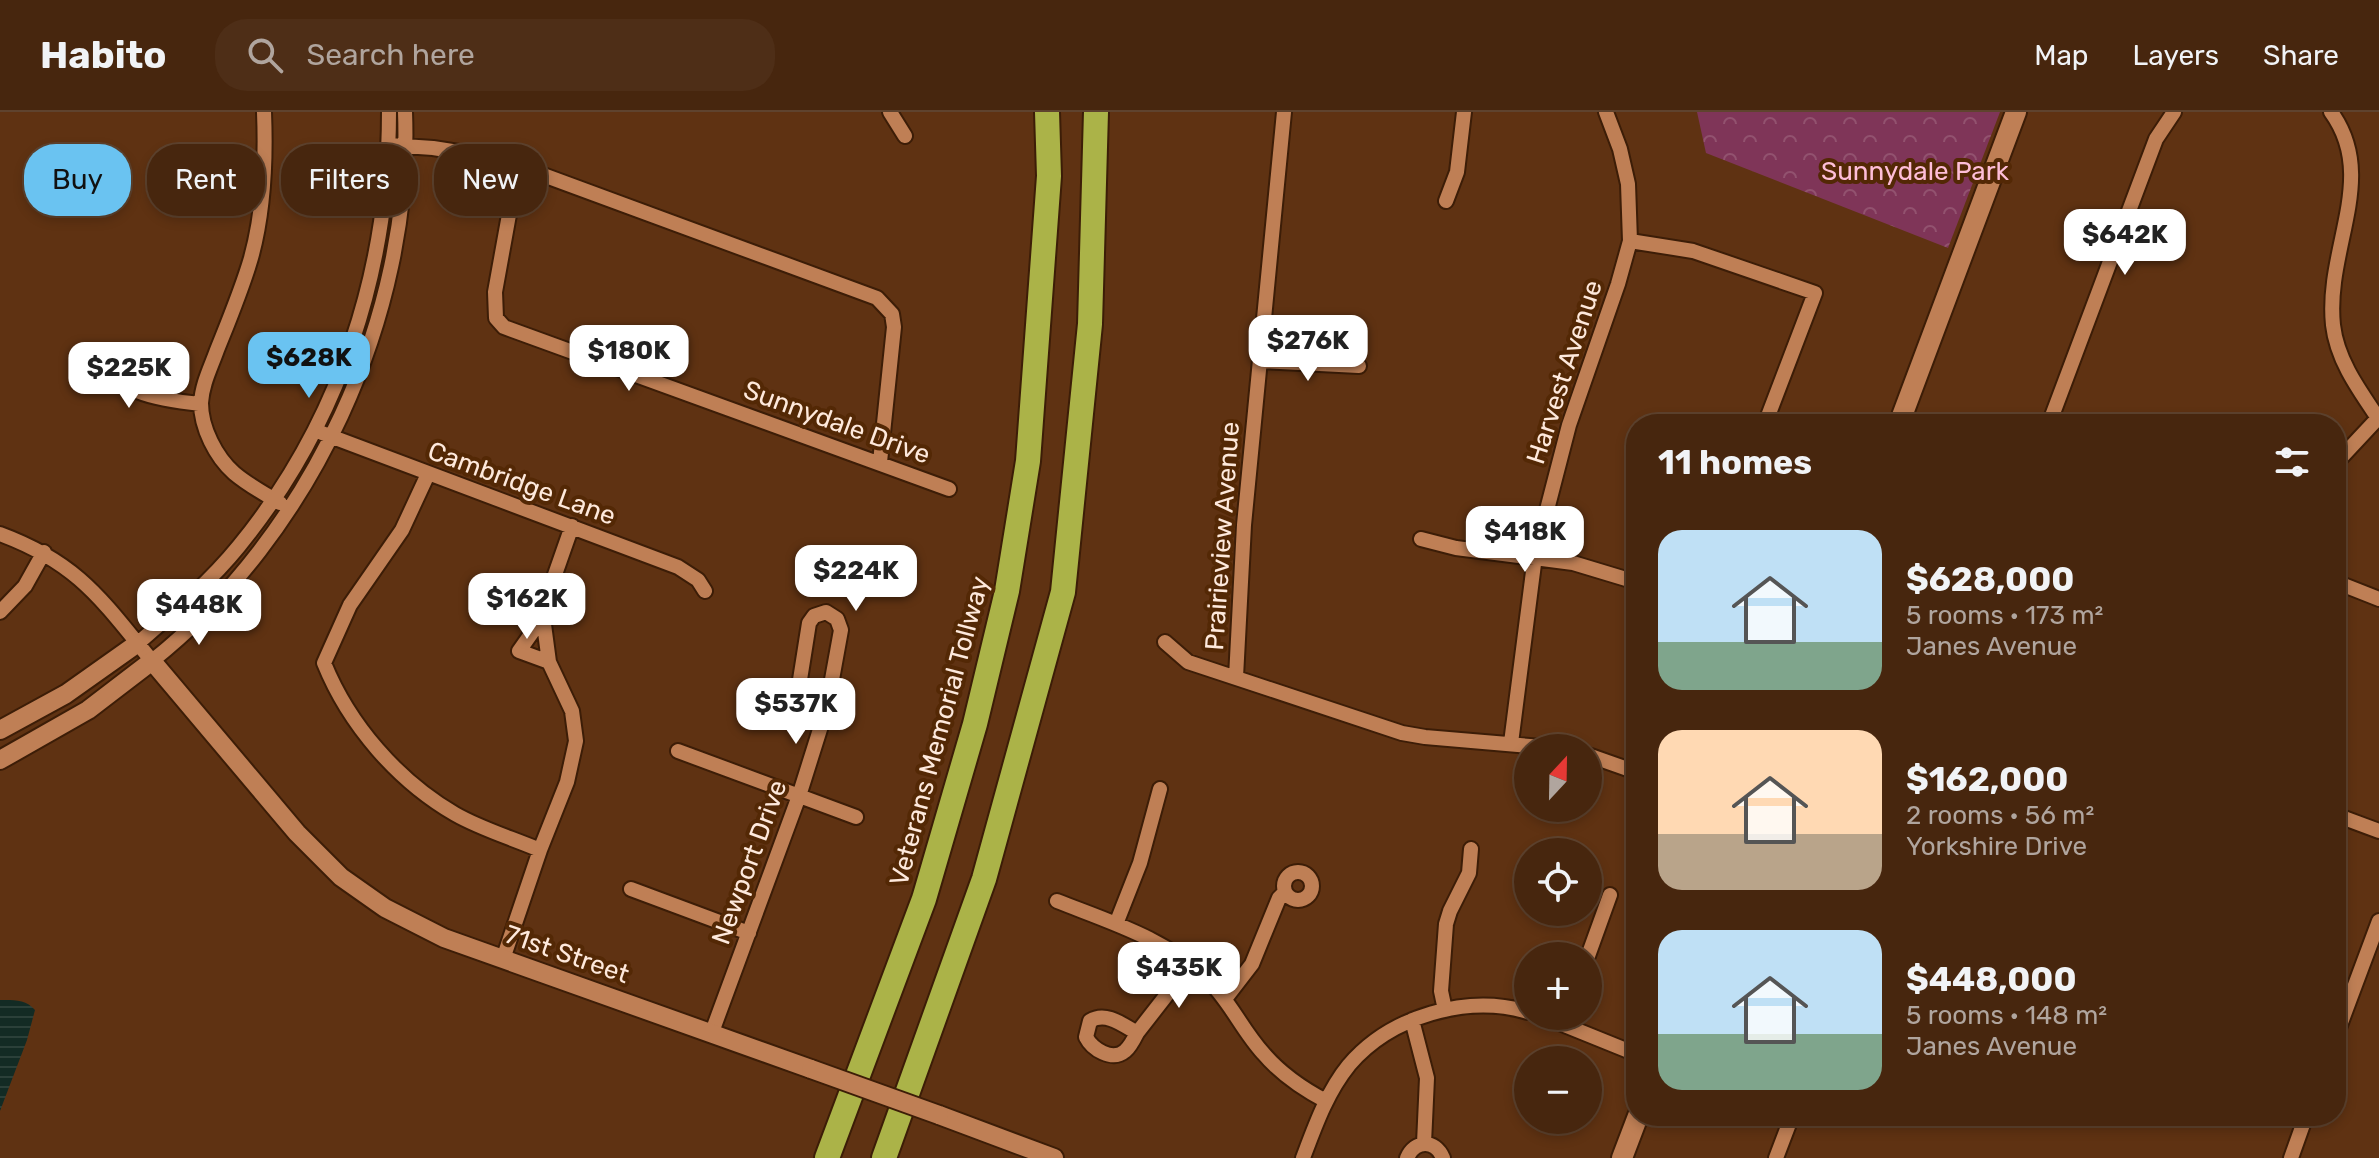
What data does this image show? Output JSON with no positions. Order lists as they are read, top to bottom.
{
  "streets": {
    "highway": ["Veterans Memorial Tollway"],
    "street": [
      "Harvest Avenue",
      "Sunnydale Drive",
      "Cambridge Lane",
      "Prairieview Avenue",
      "Newport Drive",
      "71st Street"
    ]
  },
  "crossings": [
    ["Newport Drive", "71st Street"]
  ],
  "parks": ["Sunnydale Park"],
  "north": "top",
  "page": {
    "header": "Habito",
    "search": "Search here",
    "nav": ["Map", "Layers", "Share"],
    "chip": [
      "Buy",
      "Rent",
      "Filters",
      "New"
    ],
    "price": [
      "$642K",
      "$276K",
      "$180K",
      "$628K",
      "$225K",
      "$418K",
      "$224K",
      "$162K",
      "$448K",
      "$537K",
      "$435K"
    ],
    "heading": "11 homes",
    "list": [
      {
        "name": "$628,000",
        "note": "5 rooms · 173 m² · Janes Avenue"
      },
      {
        "name": "$162,000",
        "note": "2 rooms · 56 m² · Yorkshire Drive"
      },
      {
        "name": "$448,000",
        "note": "5 rooms · 148 m² · Janes Avenue"
      }
    ],
    "map_buttons": ["+", "−"]
  }
}
